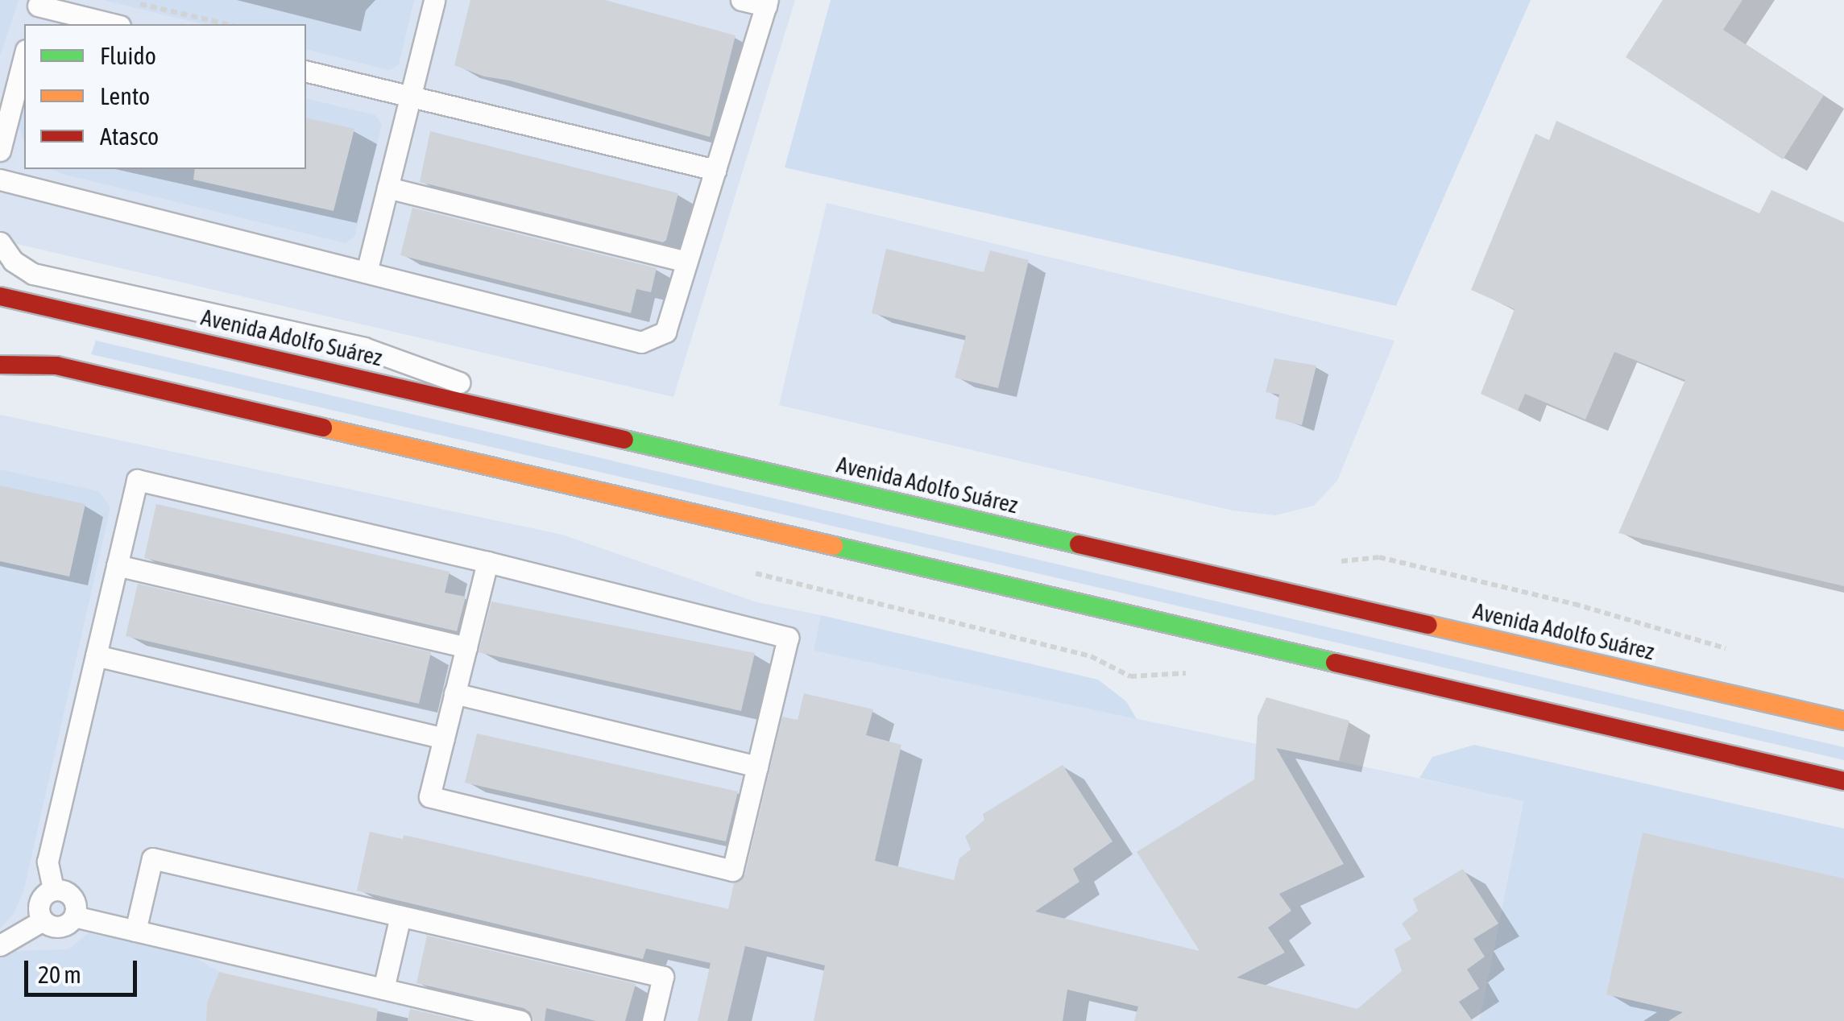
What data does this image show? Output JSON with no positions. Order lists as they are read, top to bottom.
{
  "streets": {
    "highway": ["Avenida Adolfo Suárez"]
  },
  "legend": ["Fluido", "Lento", "Atasco"],
  "scale_bar": "20 m"
}
